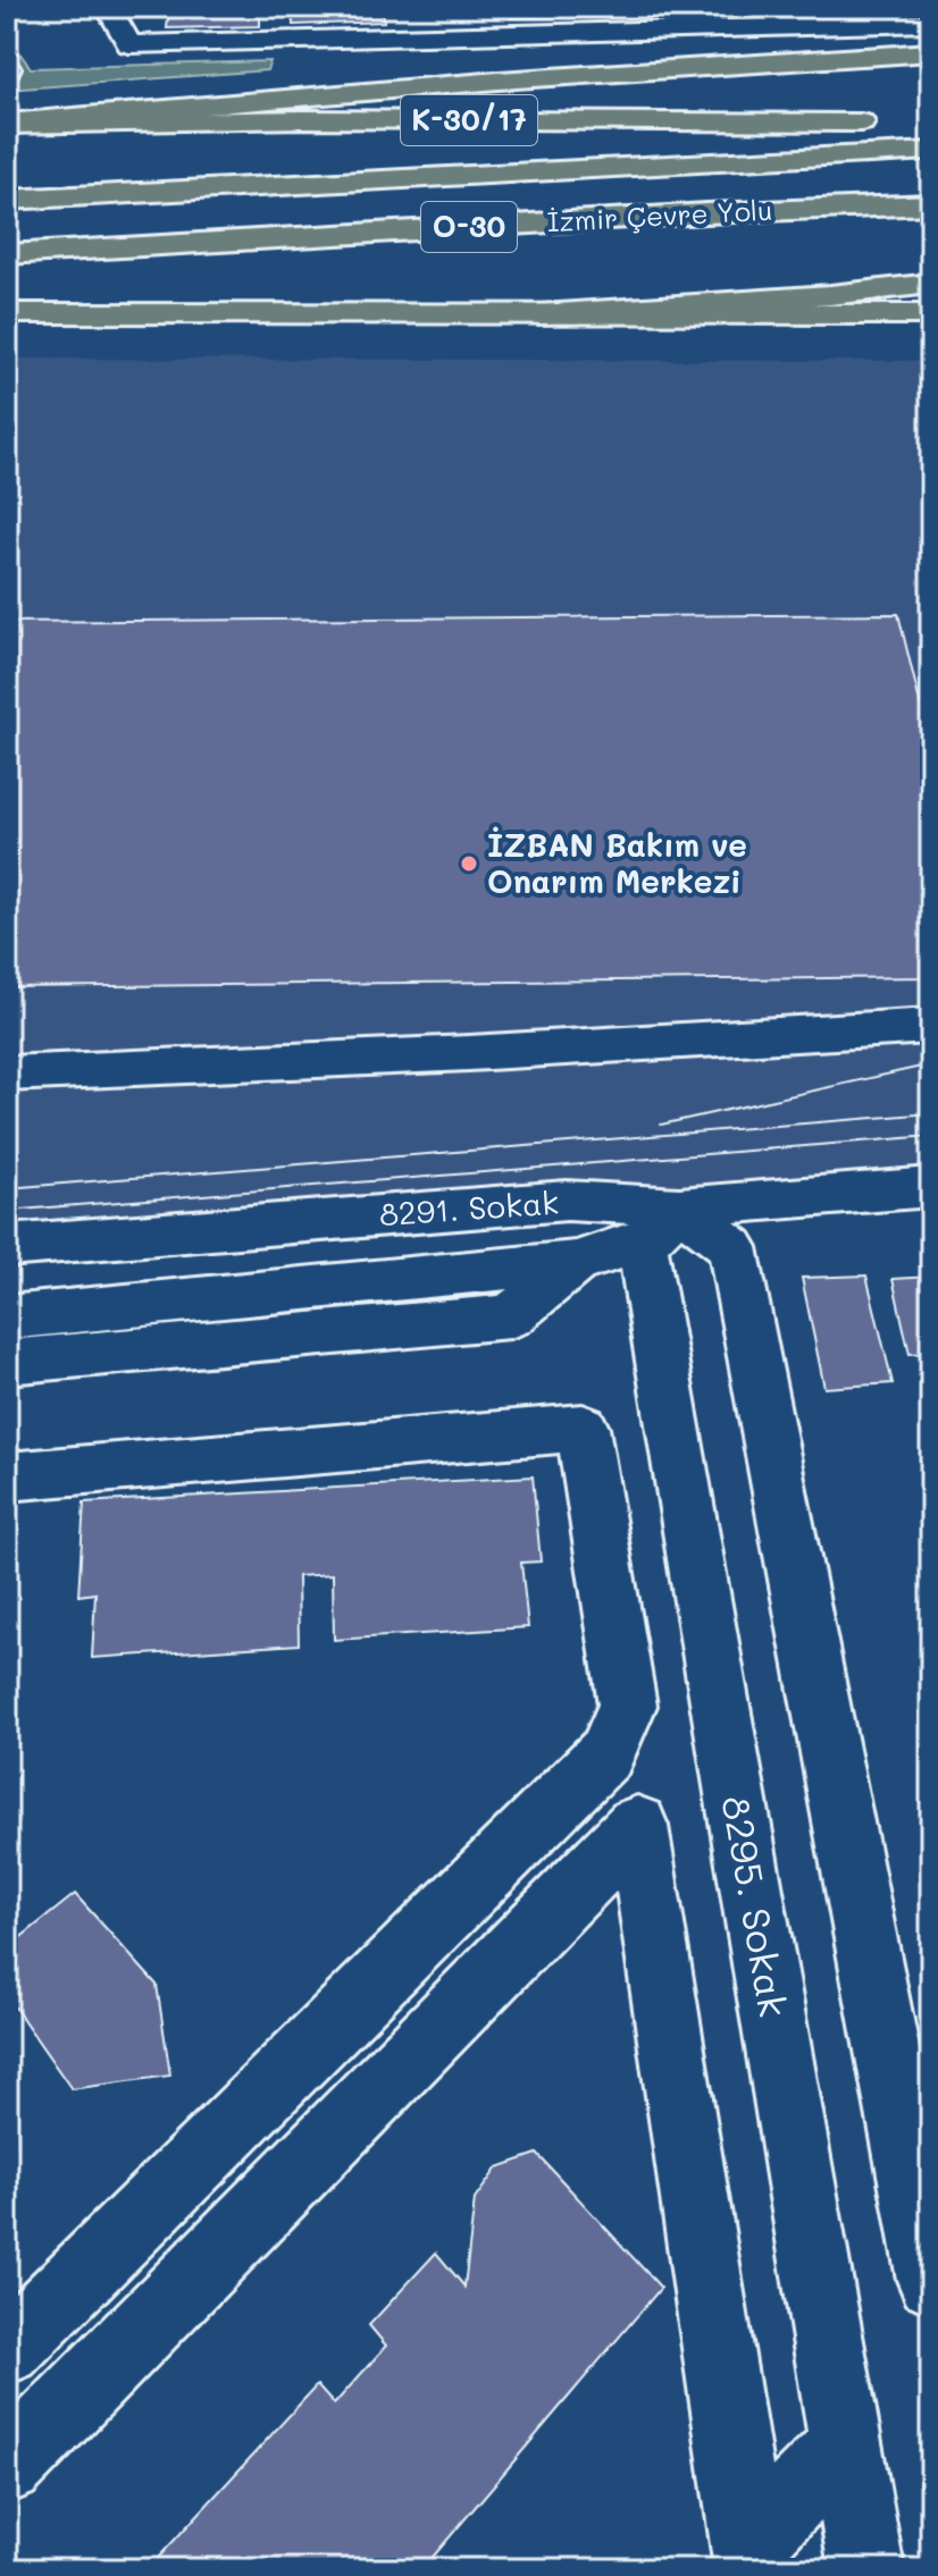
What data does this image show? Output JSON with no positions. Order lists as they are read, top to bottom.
{
  "streets": {
    "main road": ["K-30/17", "İzmir Çevre Yolu", "O-30"],
    "street": ["8291. Sokak", "8295. Sokak"]
  },
  "crossings": [
    ["8291. Sokak", "8295. Sokak"]
  ],
  "places": ["İZBAN Bakım ve Onarım Merkezi"]
}
